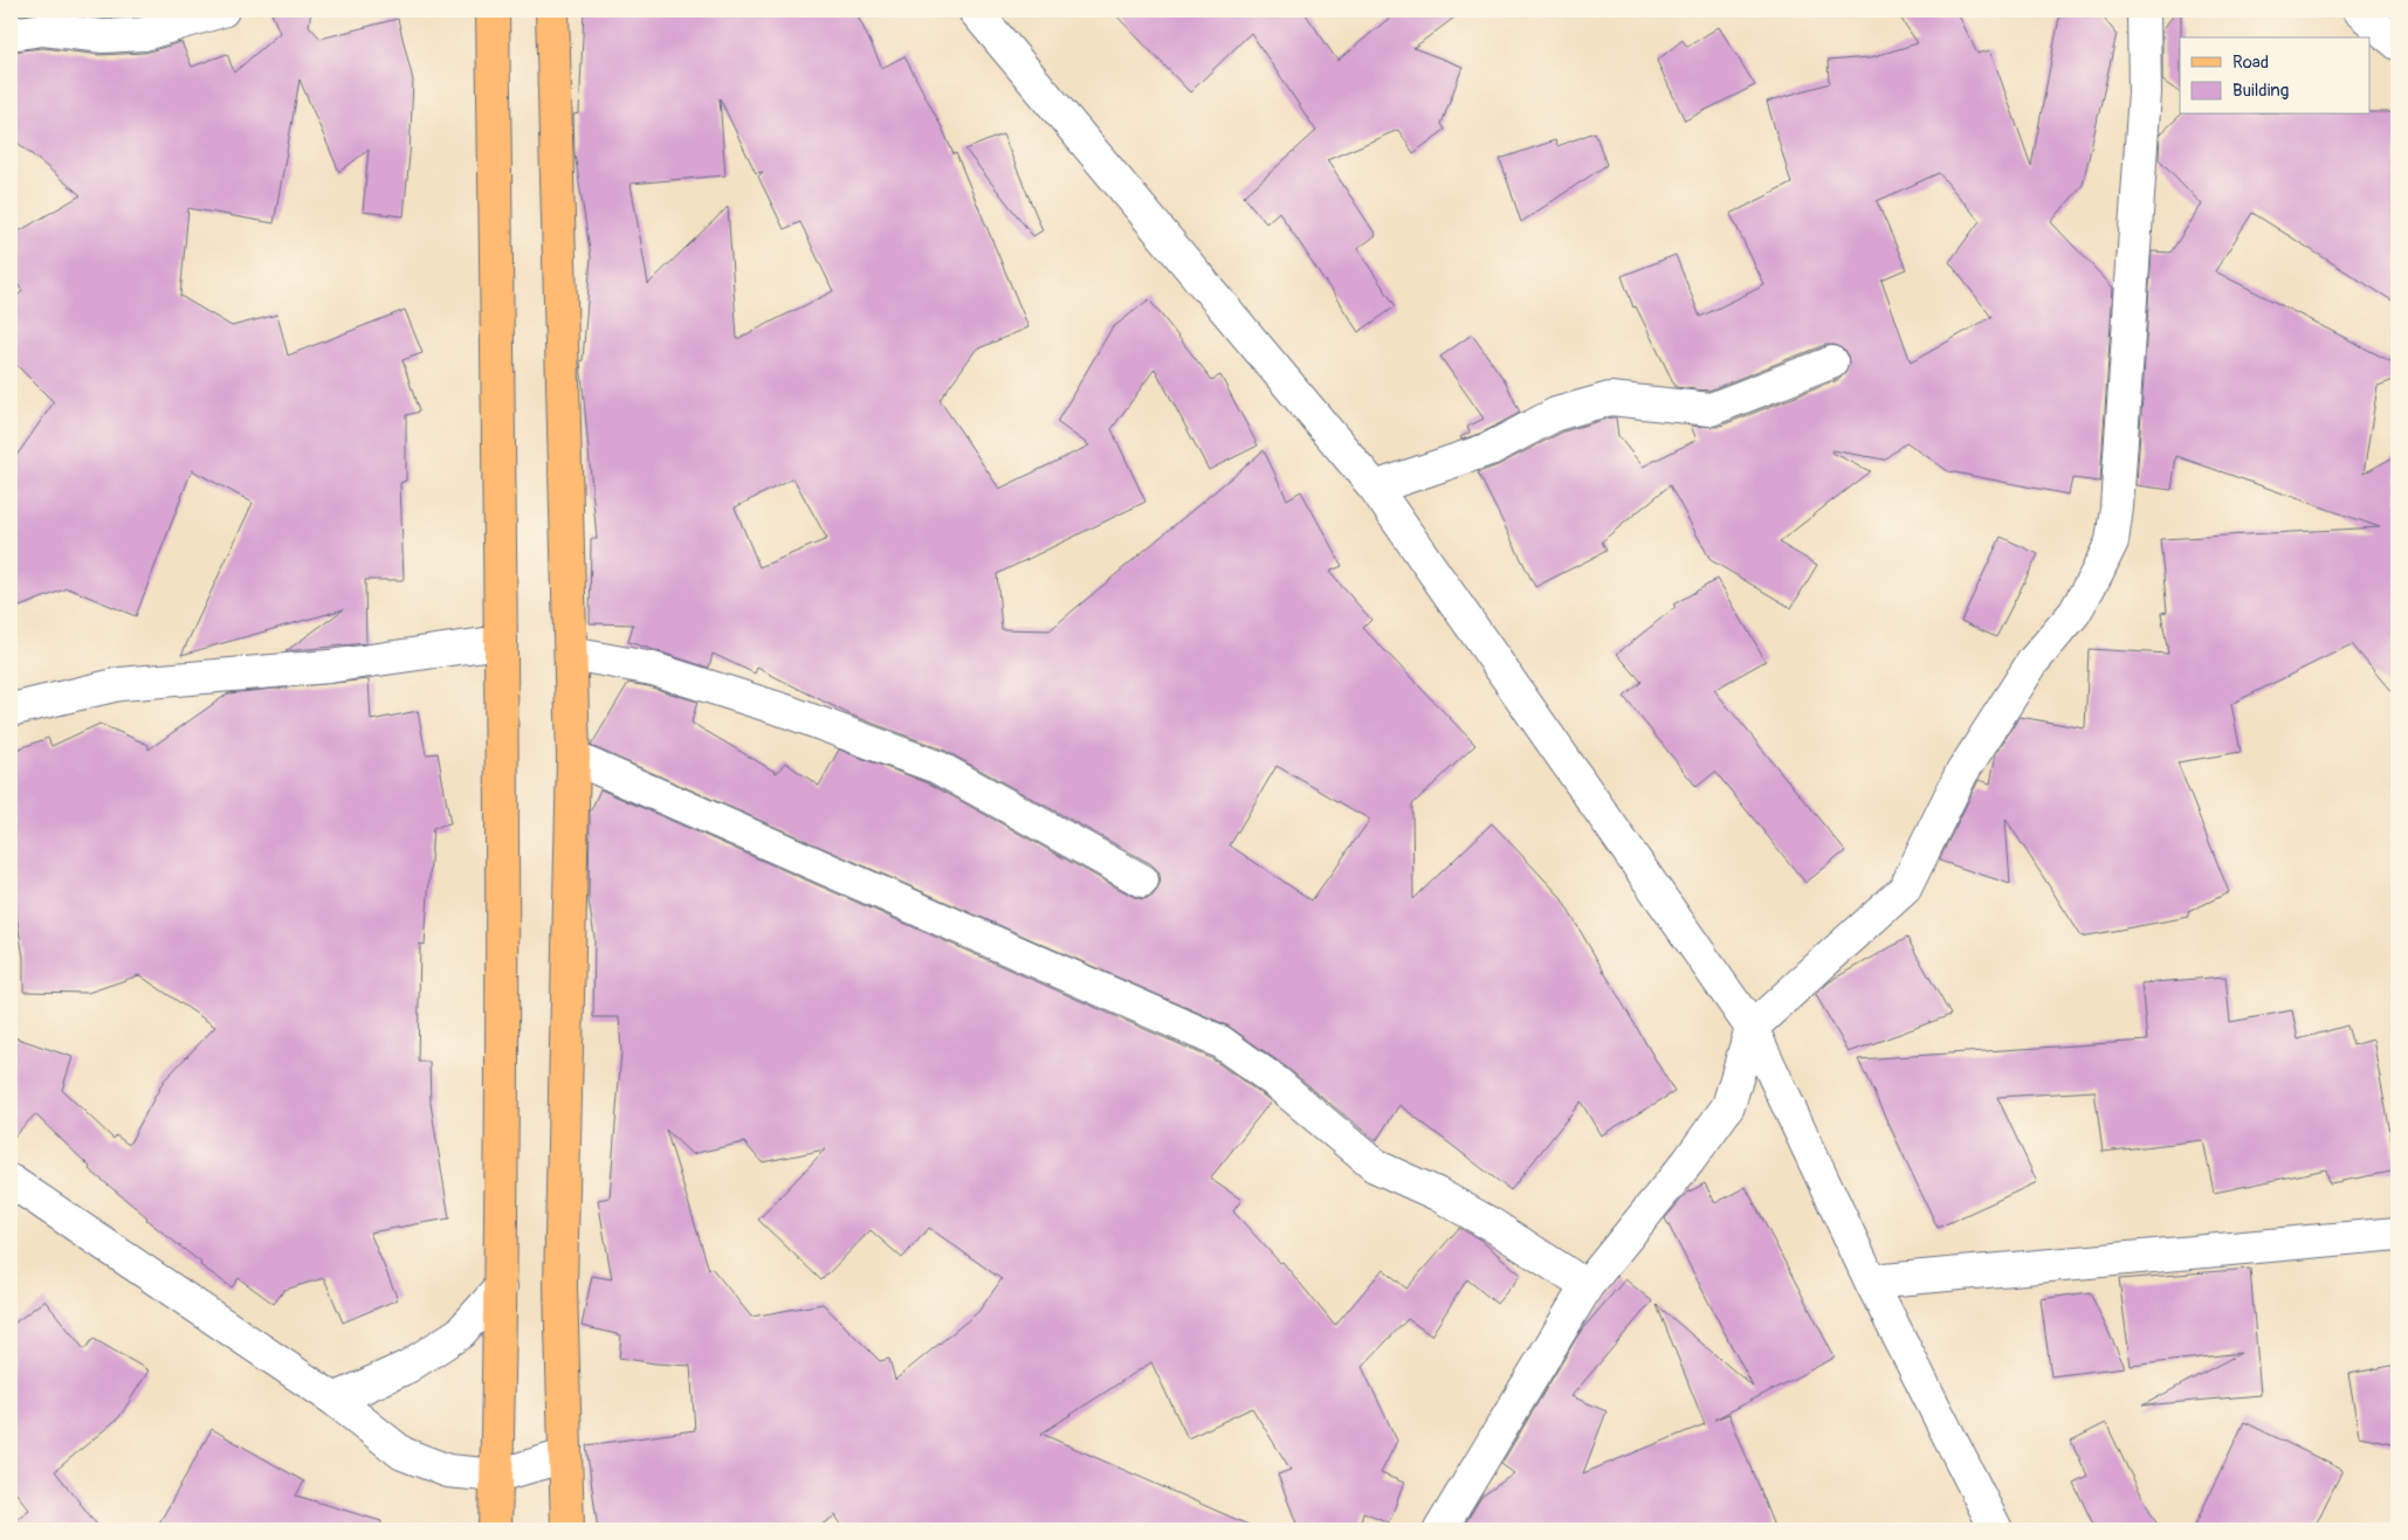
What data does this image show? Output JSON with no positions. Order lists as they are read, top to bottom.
{
  "legend": ["Road", "Building"]
}
